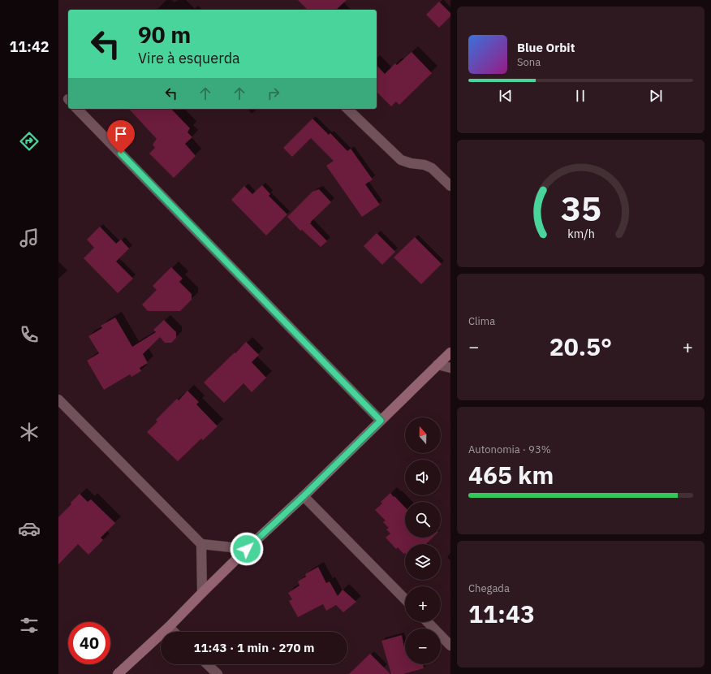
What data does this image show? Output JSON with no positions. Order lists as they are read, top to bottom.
{
  "north": "top",
  "page": {
    "tabs": "11:42",
    "turn": ["90 m", "Vire à esquerda"],
    "song": ["Blue Orbit", "Sona"],
    "tile": [
      "Clima",
      ["Autonomia · 93%", "465 km"],
      ["Chegada", "11:43"]
    ],
    "heat": ["−", "20.5°", "+"],
    "map_buttons": ["+", "−"],
    "limit": "40",
    "trip": "11:43 · 1 min · 270 m",
    "gauge": ["35", "km/h"]
  }
}
